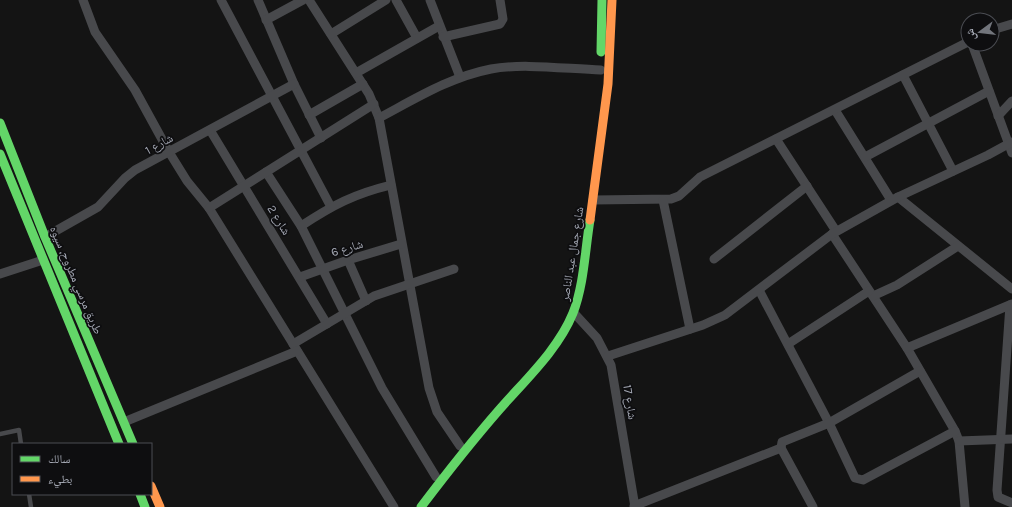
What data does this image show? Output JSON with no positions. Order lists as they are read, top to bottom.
{
  "streets": {
    "street": [
      "شارع 1",
      "شارع 2",
      "شارع 6",
      "شارع جمال عبد الناصر",
      "طريق مرسي مطروح, سيوه",
      "شارع 17"
    ]
  },
  "crossings": [
    ["شارع 1", "شارع 2"],
    ["شارع 1", "طريق مرسي مطروح, سيوه"],
    ["شارع 2", "شارع 6"],
    ["شارع جمال عبد الناصر", "شارع 17"]
  ],
  "legend": ["سالك", "بطيء"],
  "north": "left"
}
